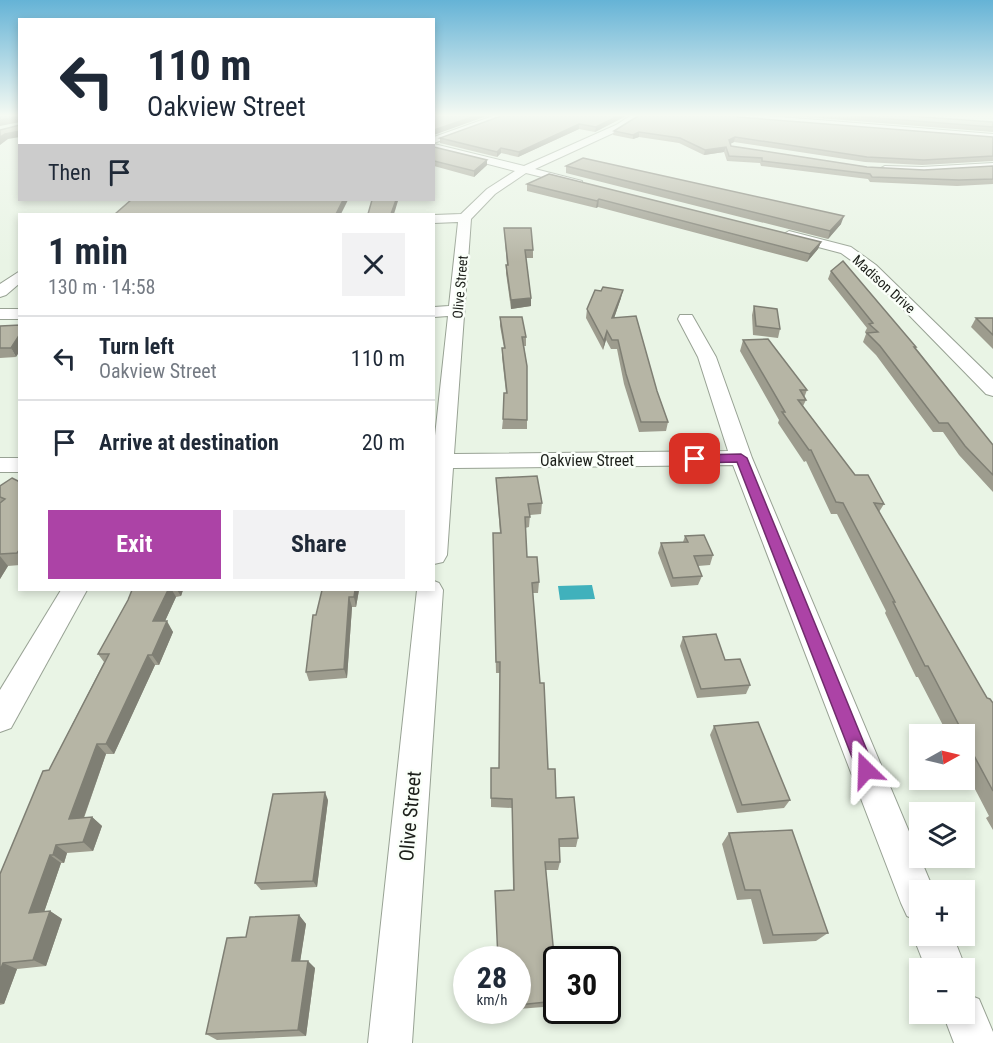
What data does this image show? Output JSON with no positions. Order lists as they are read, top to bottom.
{
  "streets": {
    "street": ["Madison Drive", "Olive Street", "Oakview Street"]
  },
  "crossings": [
    ["Olive Street", "Oakview Street"]
  ],
  "north": "right",
  "page": {
    "turn": ["110 m", "Oakview Street"],
    "then": "Then",
    "heading": ["1 min", "130 m · 14:58"],
    "list": [
      {
        "name": "Turn left",
        "note": "Oakview Street",
        "value": "110 m"
      },
      {
        "name": "Arrive at destination",
        "value": "20 m"
      }
    ],
    "buttons": ["Exit", "Share"],
    "map_buttons": ["+", "−"],
    "speed": "28 km/h",
    "limit": "30"
  }
}
